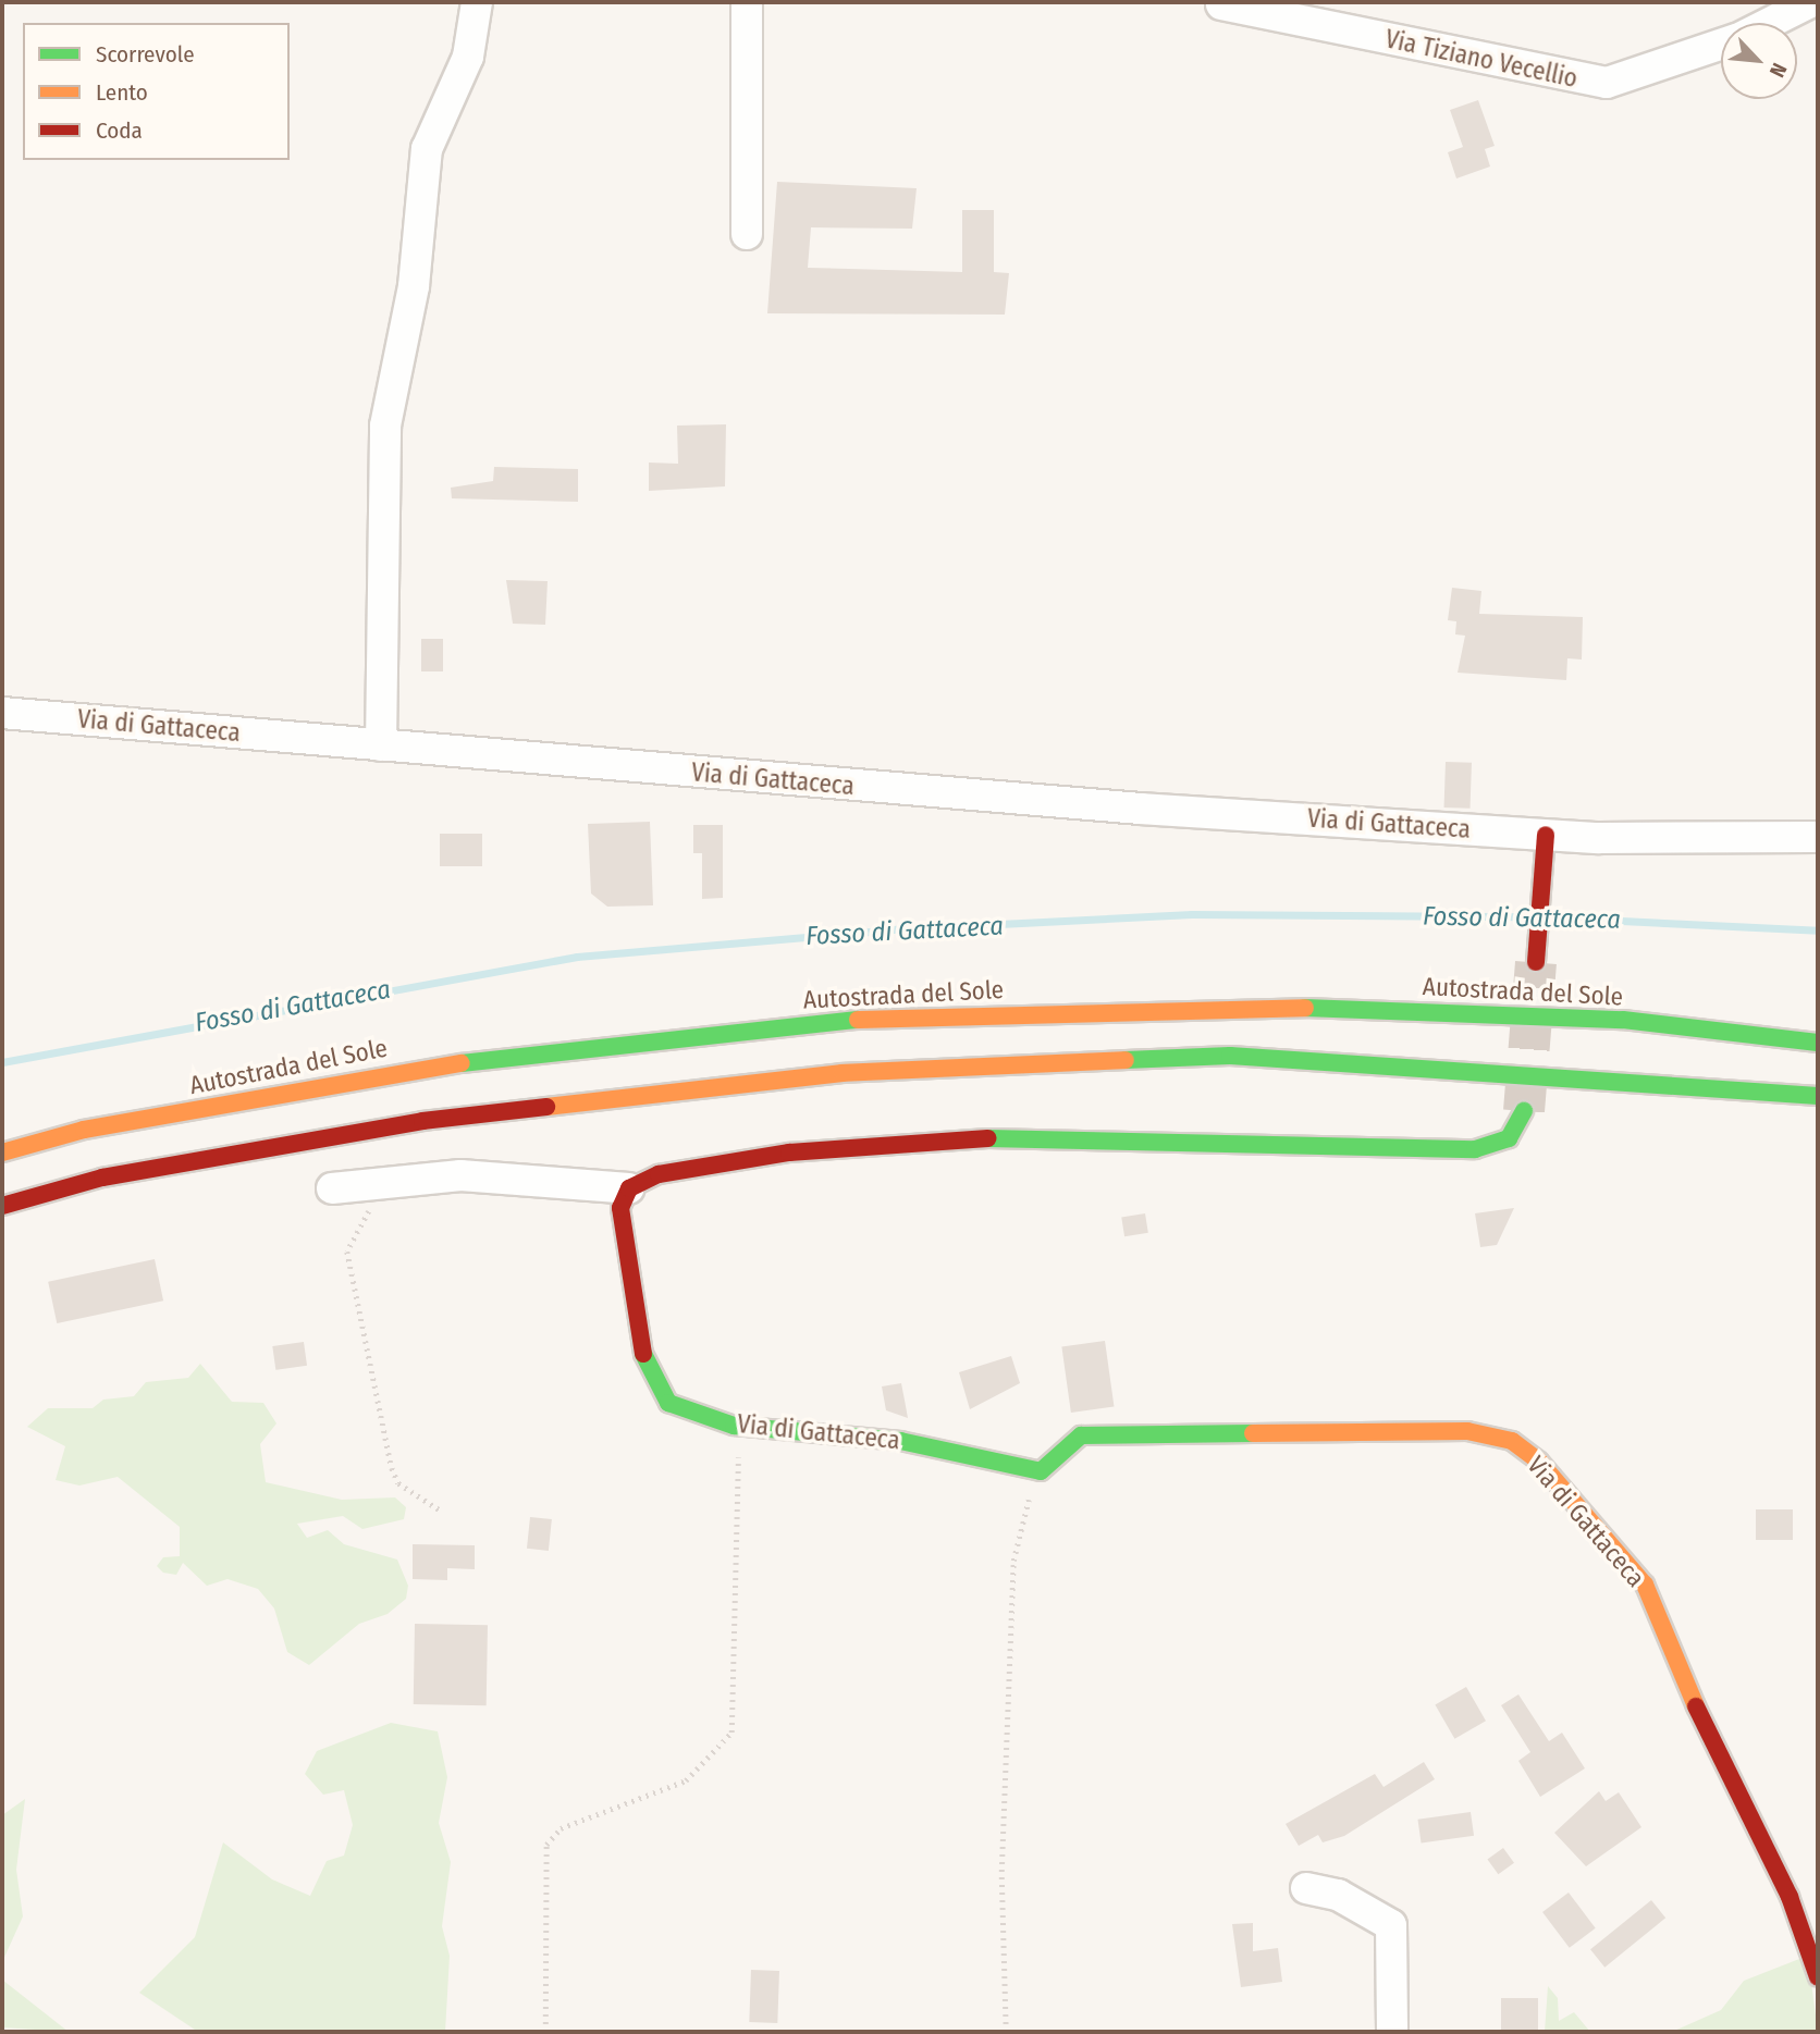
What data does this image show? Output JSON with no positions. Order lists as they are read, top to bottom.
{
  "streets": {
    "main road": ["Via di Gattaceca", "Autostrada del Sole"],
    "street": ["Via Tiziano Vecellio"]
  },
  "water": ["Fosso di Gattaceca"],
  "legend": ["Scorrevole", "Lento", "Coda"],
  "north": "bottom right"
}
